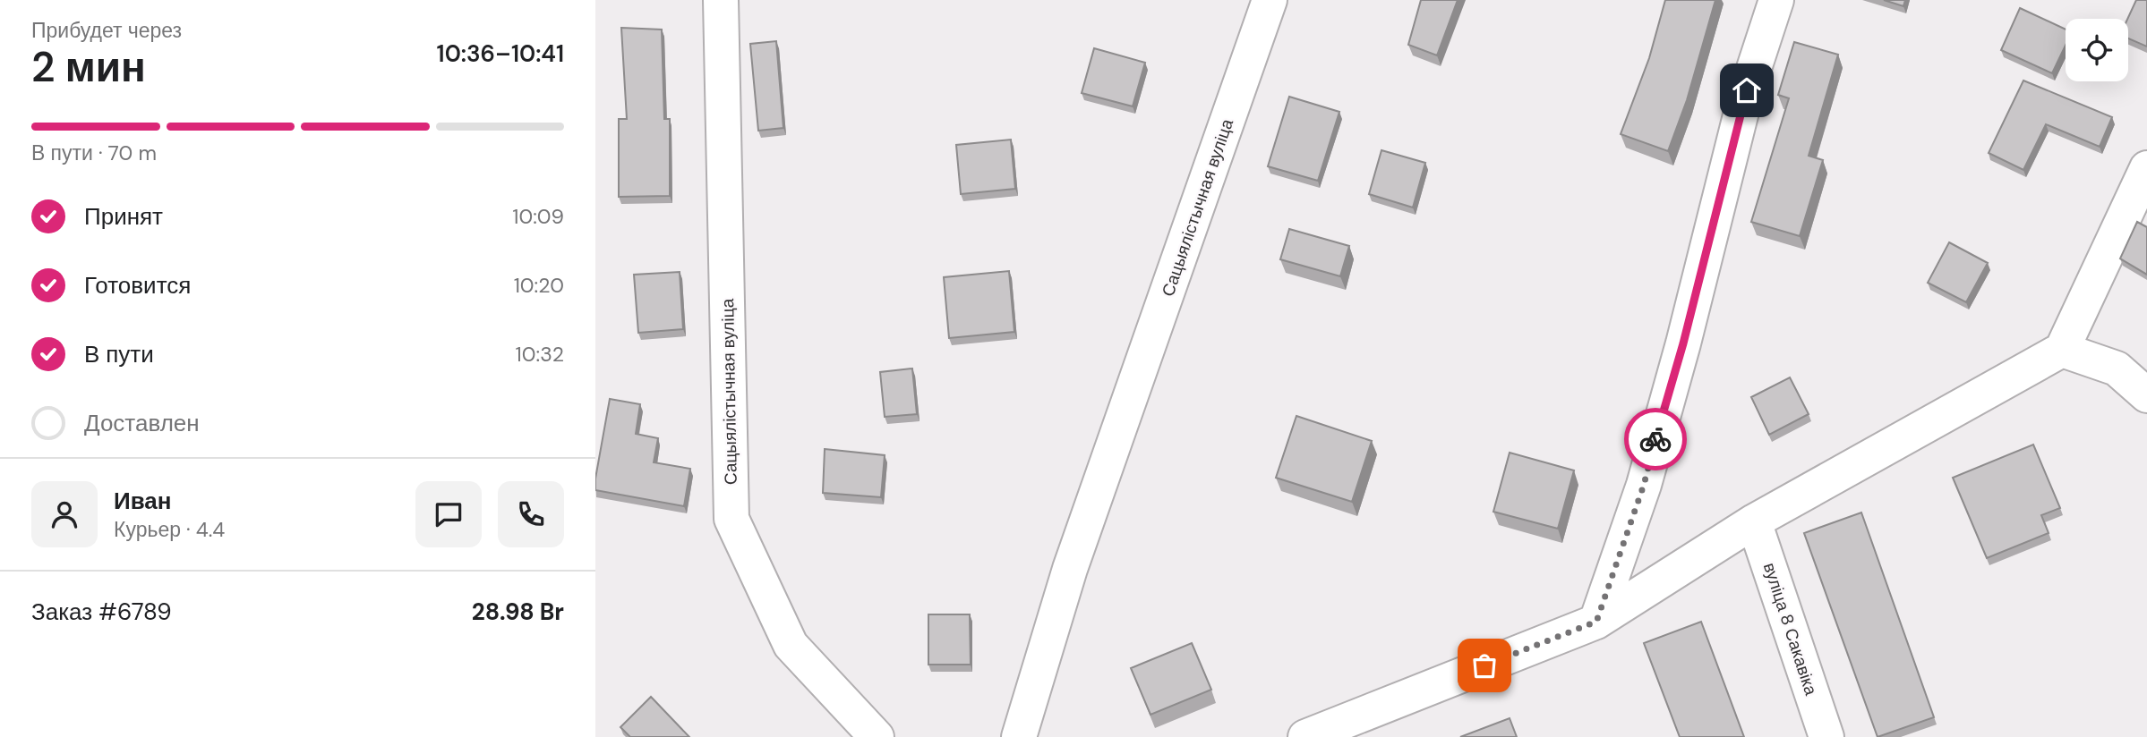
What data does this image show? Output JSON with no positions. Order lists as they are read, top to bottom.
{
  "streets": {
    "street": ["Сацыялістычная вуліца", "вуліца 8 Сакавіка"]
  },
  "page": {
    "heading": ["2 мин", "Прибудет через", "10:36–10:41"],
    "panel": [
      "Иван",
      "Курьер · 4.4",
      "Заказ #6789",
      "28.98 Br"
    ],
    "bar": "В пути · 70 m",
    "list": [
      ["Принят", "10:09"],
      ["Готовится", "10:20"],
      ["В пути", "10:32"],
      "Доставлен"
    ]
  }
}
